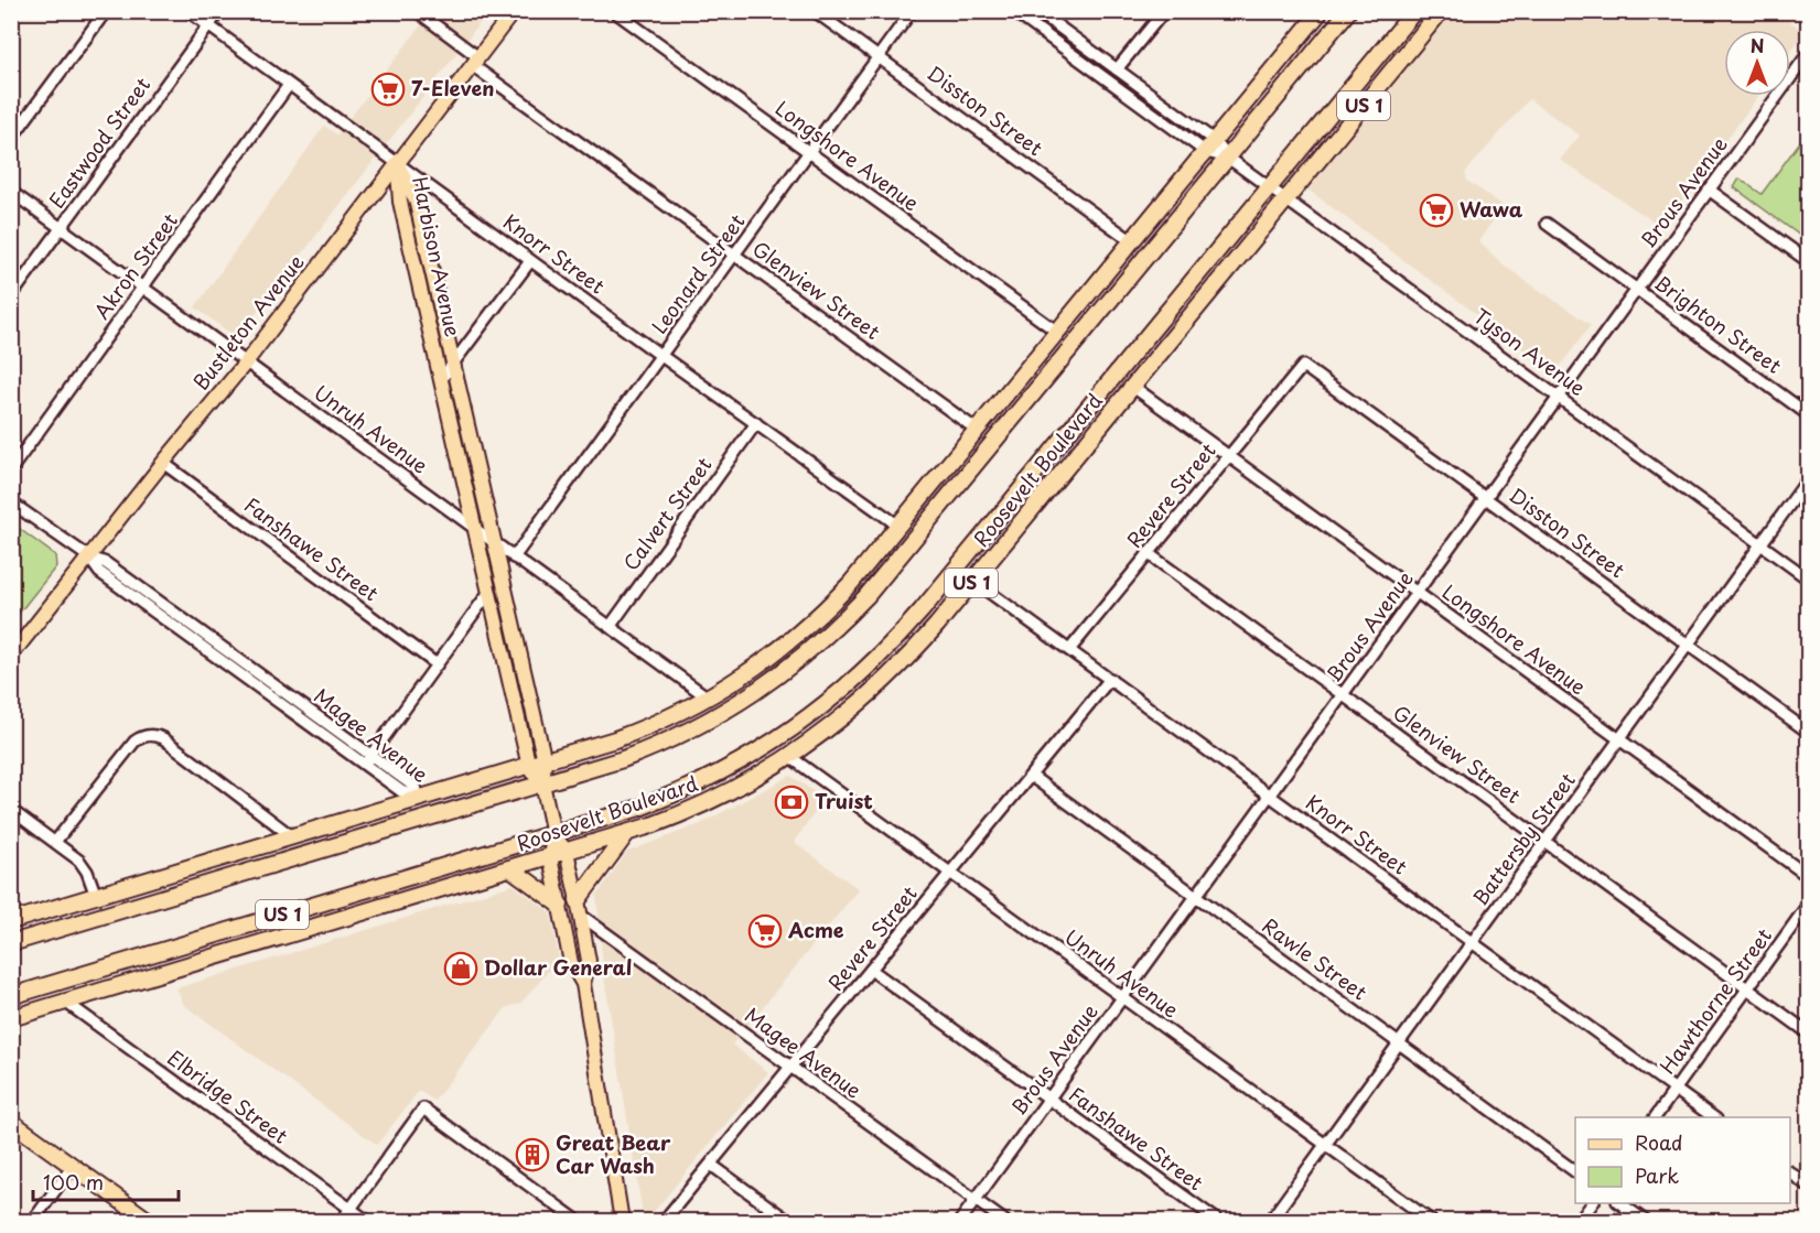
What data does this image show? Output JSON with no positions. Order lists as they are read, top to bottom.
{
  "streets": {
    "highway": ["US 1", "Roosevelt Boulevard"],
    "main road": ["Harbison Avenue", "Bustleton Avenue"],
    "street": [
      "Disston Street",
      "Eastwood Street",
      "Longshore Avenue",
      "Brous Avenue",
      "Knorr Street",
      "Akron Street",
      "Leonard Street",
      "Glenview Street",
      "Brighton Street",
      "Tyson Avenue",
      "Unruh Avenue",
      "Revere Street",
      "Calvert Street",
      "Fanshawe Street",
      "Magee Avenue",
      "Battersby Street",
      "Rawle Street",
      "Hawthorne Street",
      "Elbridge Street"
    ]
  },
  "crossings": [
    ["US 1", "Harbison Avenue"],
    ["US 1", "Tyson Avenue"],
    ["Disston Street", "Brous Avenue"],
    ["Disston Street", "Leonard Street"],
    ["Disston Street", "Revere Street"],
    ["Disston Street", "Battersby Street"],
    ["Eastwood Street", "Knorr Street"],
    ["Eastwood Street", "Unruh Avenue"],
    ["Longshore Avenue", "Brous Avenue"],
    ["Longshore Avenue", "Leonard Street"],
    ["Longshore Avenue", "Roosevelt Boulevard"],
    ["Longshore Avenue", "Revere Street"],
    ["Longshore Avenue", "Battersby Street"],
    ["Brous Avenue", "Knorr Street"],
    ["Brous Avenue", "Glenview Street"],
    ["Brous Avenue", "Brighton Street"],
    ["Brous Avenue", "Tyson Avenue"],
    ["Brous Avenue", "Unruh Avenue"],
    ["Brous Avenue", "Fanshawe Street"],
    ["Brous Avenue", "Magee Avenue"],
    ["Brous Avenue", "Rawle Street"],
    ["Knorr Street", "Harbison Avenue"],
    ["Knorr Street", "Akron Street"],
    ["Knorr Street", "Leonard Street"],
    ["Knorr Street", "Bustleton Avenue"],
    ["Knorr Street", "Roosevelt Boulevard"],
    ["Knorr Street", "Revere Street"],
    ["Knorr Street", "Calvert Street"],
    ["Knorr Street", "Battersby Street"],
    ["Knorr Street", "Hawthorne Street"],
    ["Harbison Avenue", "Bustleton Avenue"],
    ["Harbison Avenue", "Unruh Avenue"],
    ["Harbison Avenue", "Roosevelt Boulevard"],
    ["Harbison Avenue", "Magee Avenue"],
    ["Akron Street", "Unruh Avenue"],
    ["Leonard Street", "Glenview Street"],
    ["Leonard Street", "Unruh Avenue"],
    ["Glenview Street", "Bustleton Avenue"],
    ["Glenview Street", "Revere Street"],
    ["Glenview Street", "Battersby Street"],
    ["Glenview Street", "Hawthorne Street"],
    ["Bustleton Avenue", "Unruh Avenue"],
    ["Bustleton Avenue", "Fanshawe Street"],
    ["Bustleton Avenue", "Magee Avenue"],
    ["Tyson Avenue", "Roosevelt Boulevard"],
    ["Tyson Avenue", "Battersby Street"],
    ["Unruh Avenue", "Roosevelt Boulevard"],
    ["Unruh Avenue", "Revere Street"],
    ["Unruh Avenue", "Calvert Street"],
    ["Unruh Avenue", "Battersby Street"],
    ["Roosevelt Boulevard", "Elbridge Street"],
    ["Revere Street", "Fanshawe Street"],
    ["Revere Street", "Magee Avenue"],
    ["Revere Street", "Rawle Street"],
    ["Battersby Street", "Rawle Street"]
  ],
  "places": {
    "supermarket": ["7-Eleven", "Wawa", "Acme"],
    "bank": ["Truist"],
    "shop": ["Dollar General"],
    "building": ["Great Bear Car Wash"]
  },
  "legend": ["Road", "Park"],
  "scale_bar": "100 m",
  "north": "top"
}
